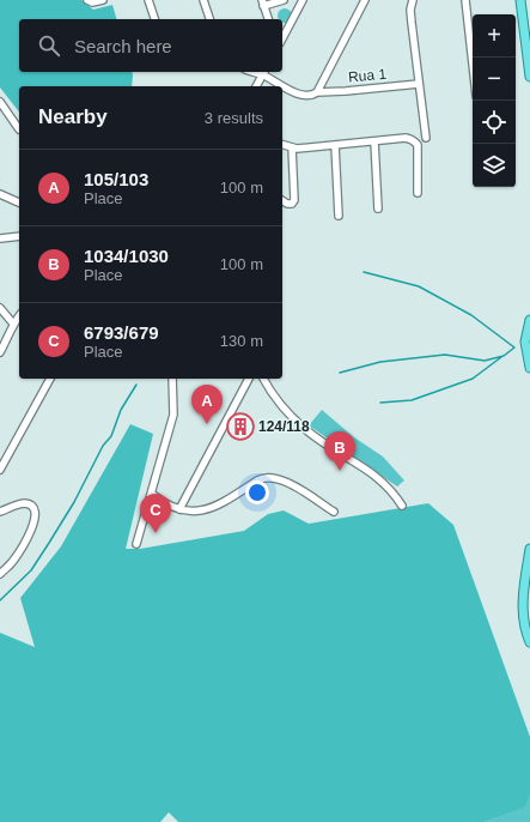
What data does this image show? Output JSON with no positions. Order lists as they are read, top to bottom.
{
  "streets": {
    "street": ["Rua 1"]
  },
  "places": {
    "building": ["124/118"]
  },
  "page": {
    "map_buttons": ["+", "−"],
    "search": "Search here",
    "heading": ["Nearby", "3 results"],
    "list": [
      {
        "mark": "A",
        "name": "105/103",
        "note": "Place",
        "value": "100 m"
      },
      {
        "mark": "B",
        "name": "1034/1030",
        "note": "Place",
        "value": "100 m"
      },
      {
        "mark": "C",
        "name": "6793/679",
        "note": "Place",
        "value": "130 m"
      }
    ],
    "pins": ["A", "B", "C"]
  }
}
